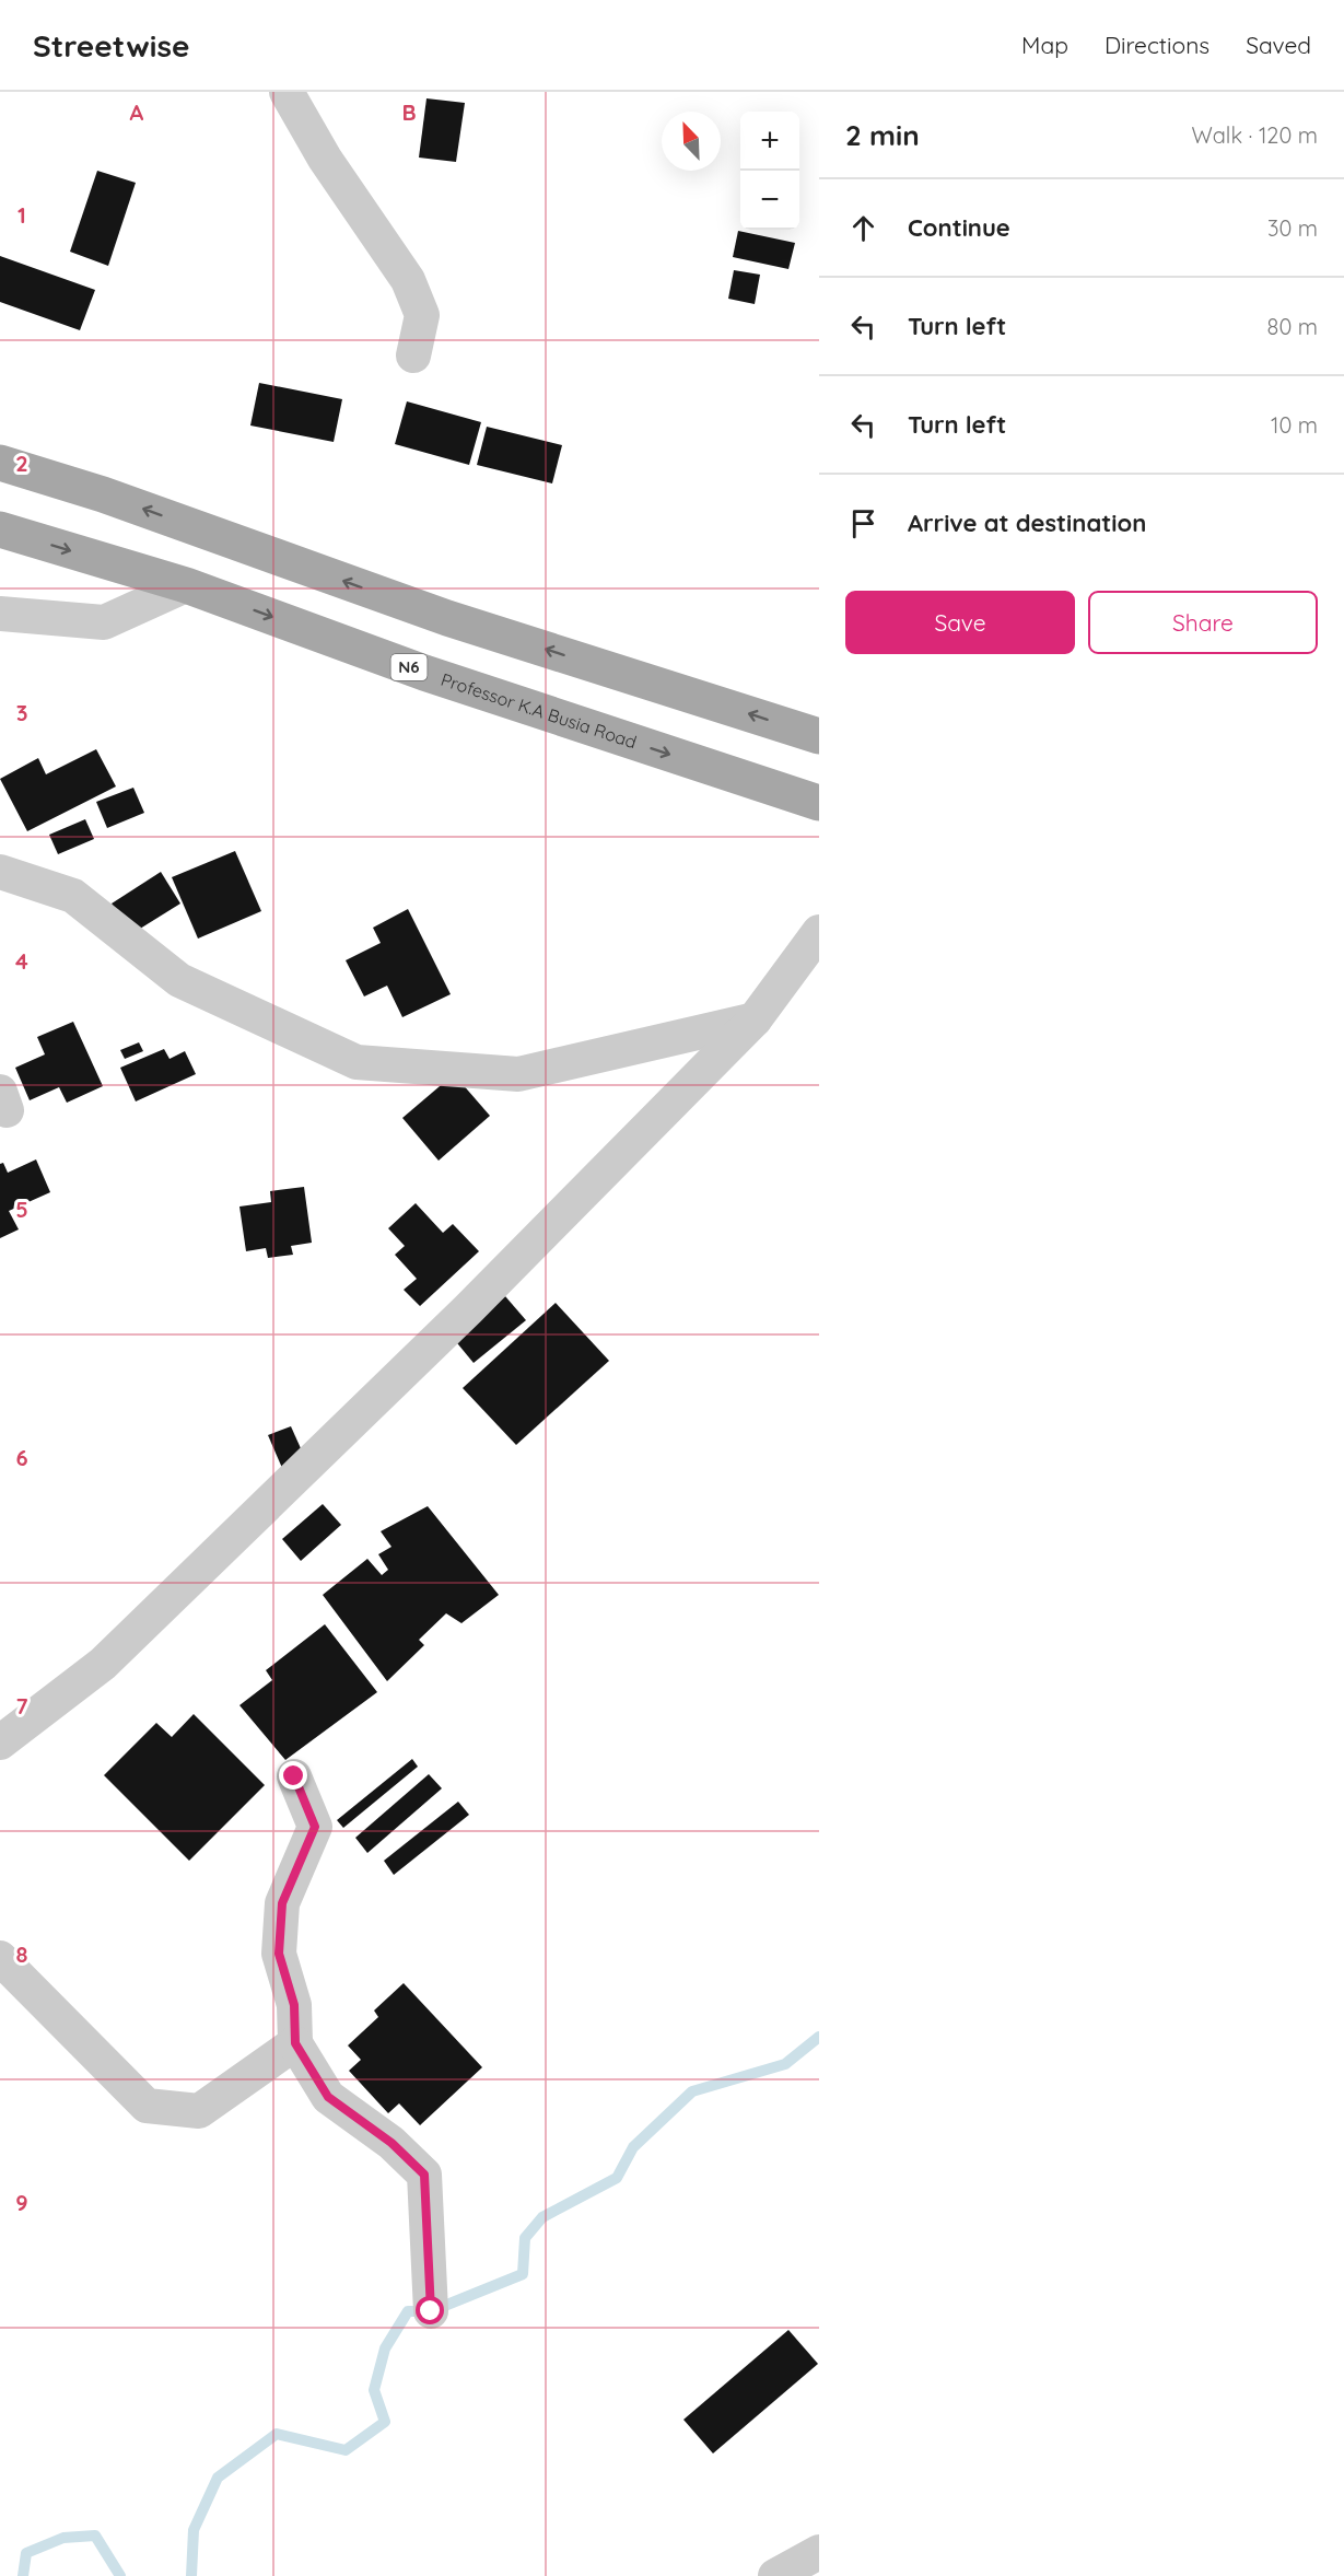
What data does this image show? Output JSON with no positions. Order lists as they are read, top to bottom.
{
  "streets": {
    "main road": ["N6", "Professor K.A Busia Road"]
  },
  "north": "top left",
  "page": {
    "header": "Streetwise",
    "nav": ["Map", "Directions", "Saved"],
    "heading": ["2 min", "Walk · 120 m"],
    "map_buttons": ["+", "−"],
    "list": [
      ["Continue", "30 m"],
      ["Turn left", "80 m"],
      ["Turn left", "10 m"],
      "Arrive at destination"
    ],
    "buttons": ["Save", "Share"]
  },
  "grid": {
    "columns": ["A", "B"],
    "rows": [
      "1",
      "2",
      "3",
      "4",
      "5",
      "6",
      "7",
      "8",
      "9"
    ]
  }
}
